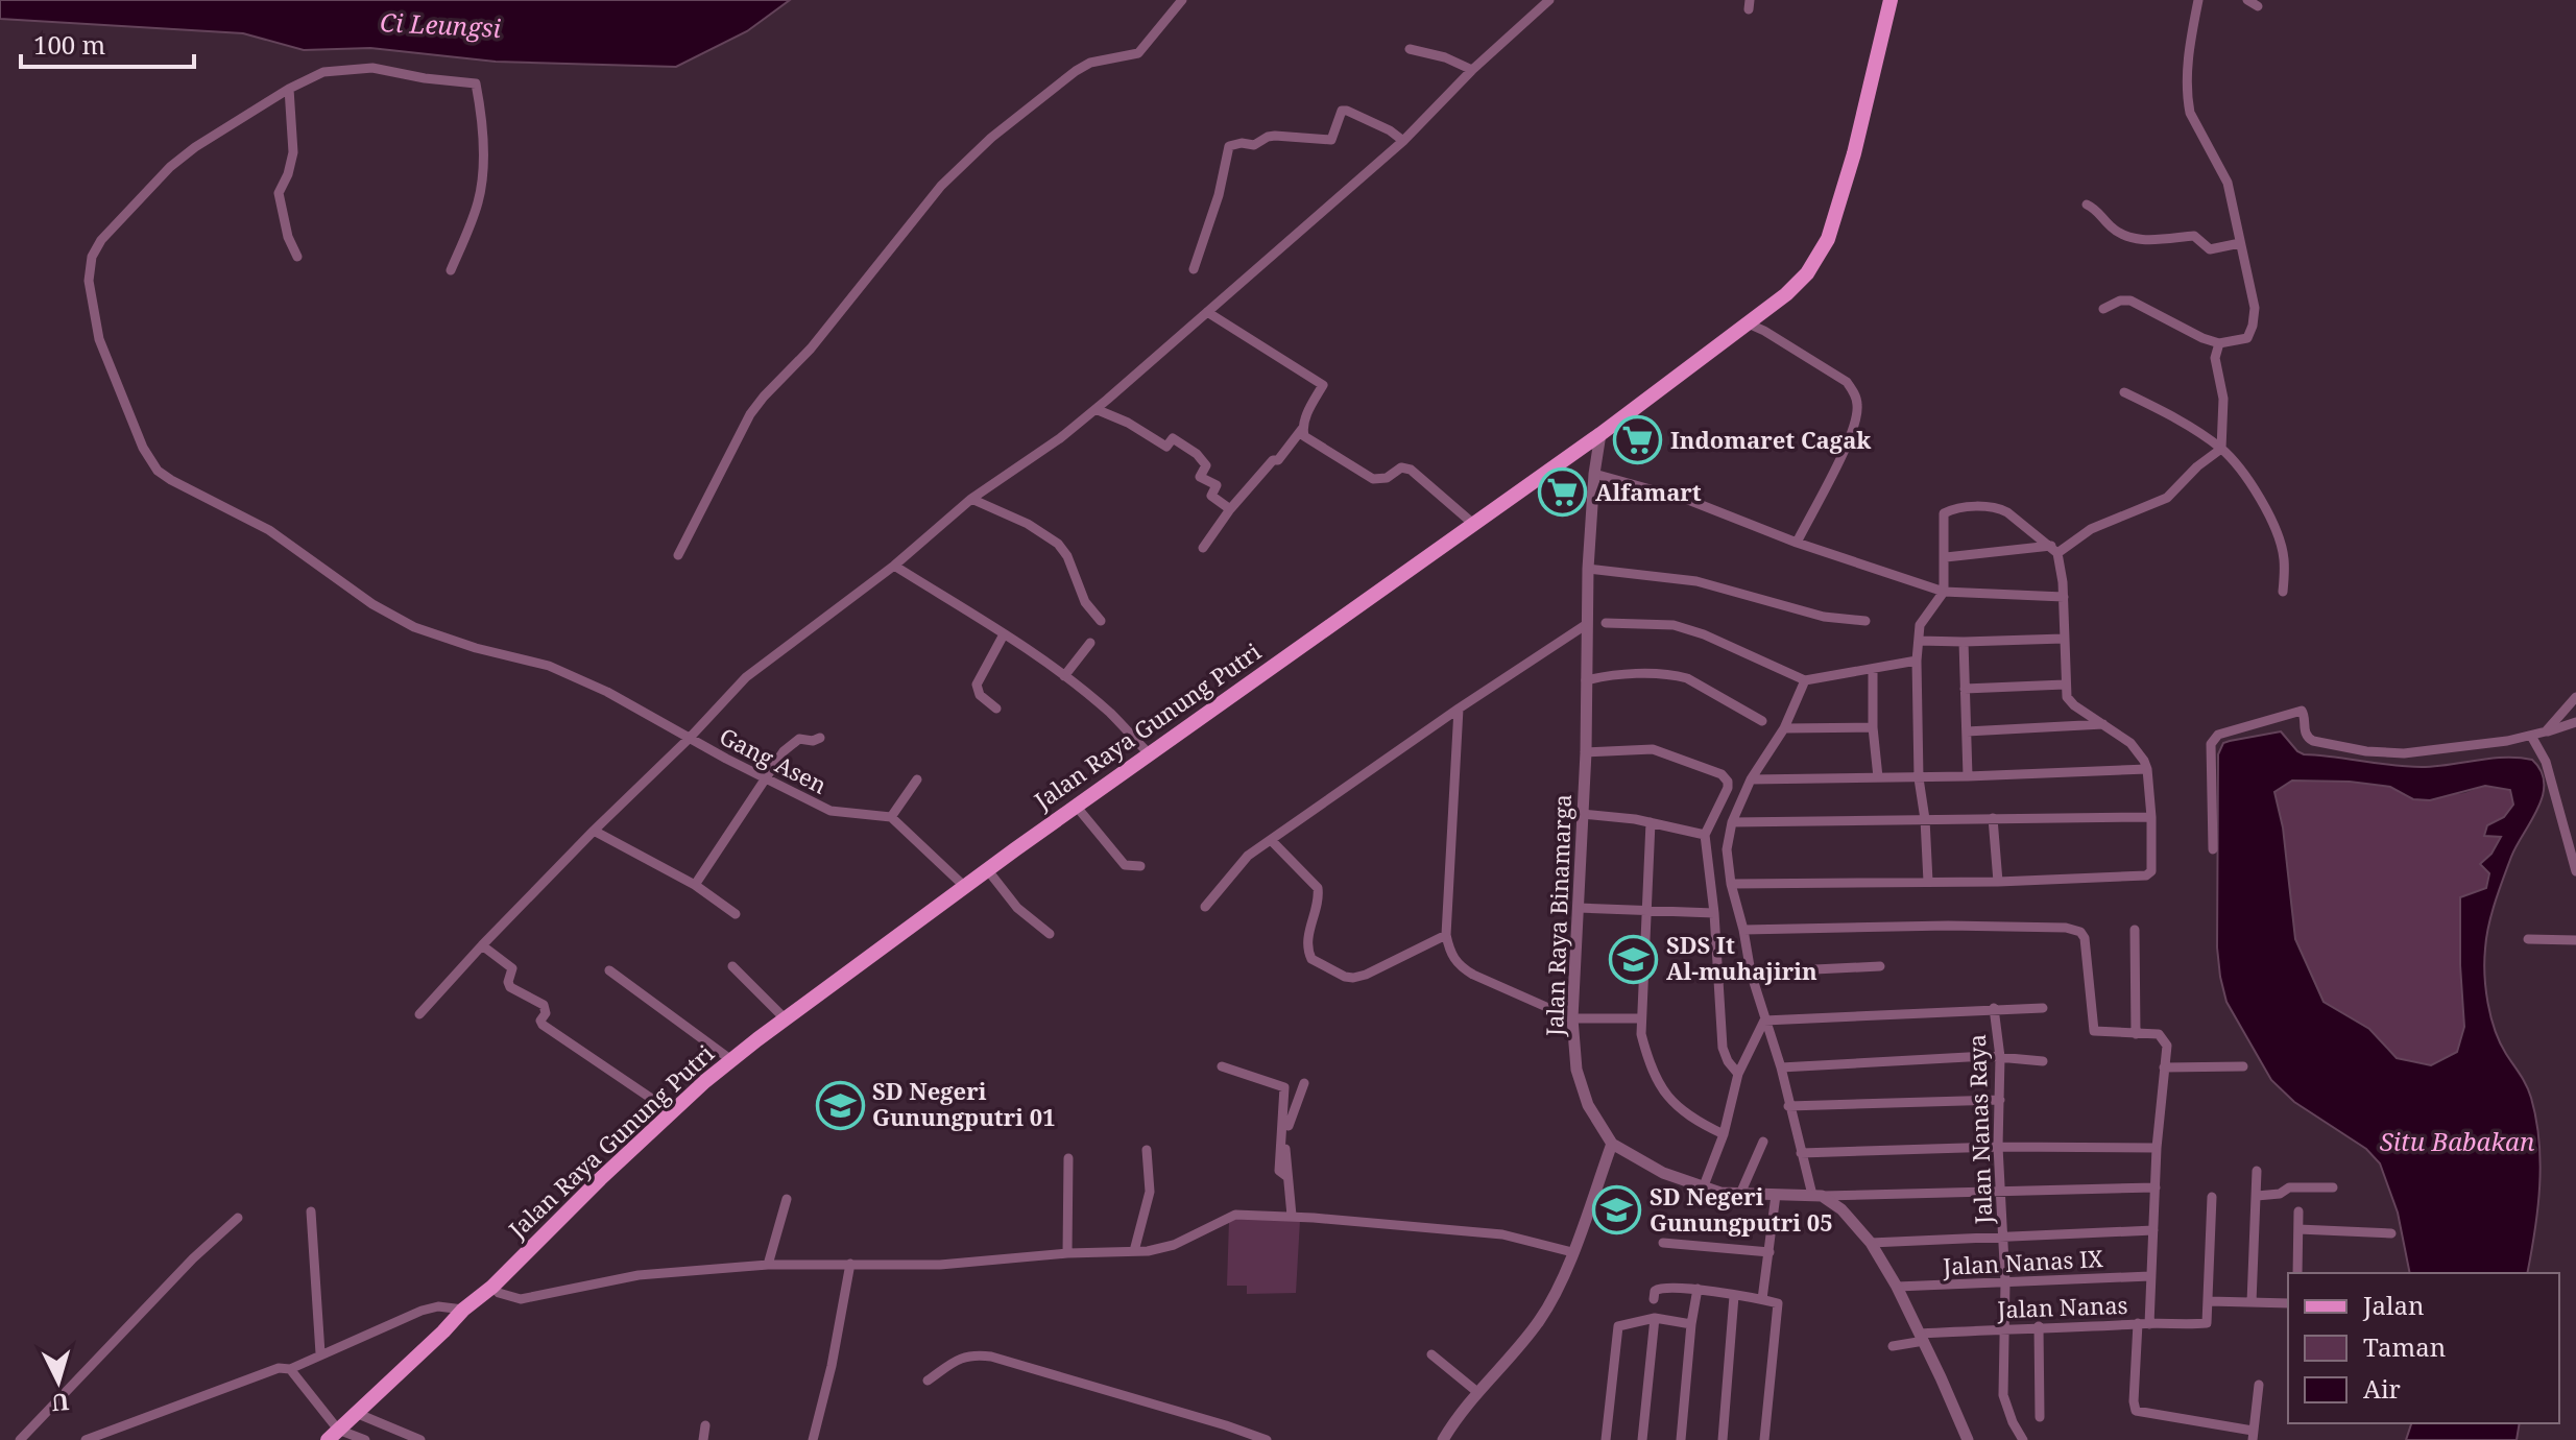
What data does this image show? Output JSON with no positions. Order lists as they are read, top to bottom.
{
  "streets": {
    "main road": ["Jalan Raya Gunung Putri"],
    "street": [
      "Gang Asen",
      "Jalan Raya Binamarga",
      "Jalan Nanas Raya",
      "Jalan Nanas IX",
      "Jalan Nanas"
    ]
  },
  "crossings": [
    ["Jalan Raya Gunung Putri", "Jalan Raya Binamarga"],
    ["Jalan Nanas Raya", "Jalan Nanas IX"],
    ["Jalan Nanas Raya", "Jalan Nanas"]
  ],
  "water": ["Ci Leungsi", "Situ Babakan"],
  "places": {
    "supermarket": ["Indomaret Cagak", "Alfamart"],
    "school or university": ["SDS It Al-muhajirin", "SD Negeri Gunungputri 01", "SD Negeri Gunungputri 05"]
  },
  "legend": ["Jalan", "Taman", "Air"],
  "scale_bar": "100 m",
  "north": "bottom"
}
